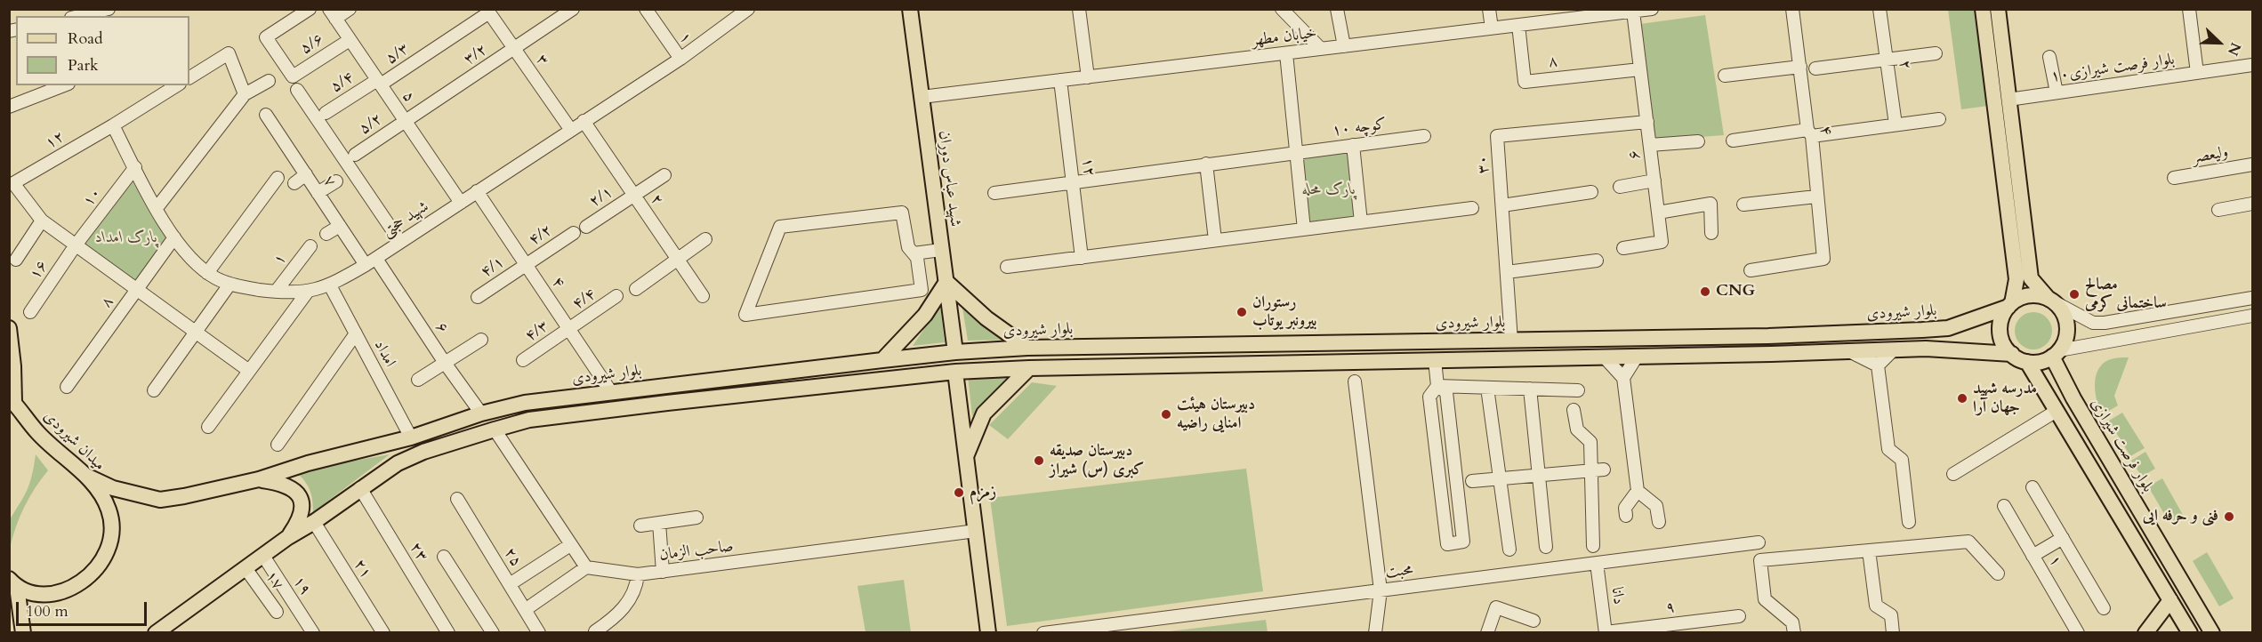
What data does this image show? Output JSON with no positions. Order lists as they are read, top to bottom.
{
  "streets": {
    "main road": [
      "شهید عباس دوران",
      "بلوار شیرودی",
      "میدان شیرودی",
      "بلوار فرصت شیرازی"
    ],
    "street": [
      "خیابان مطهر",
      "۱",
      "۵/۶",
      "۵/۳",
      "۳/۲",
      "۳",
      "۸",
      "۲",
      "بلوار فرصت شیرازی۱۰",
      "۵/۴",
      "۵",
      "۵/۲",
      "کوچه ۱۰",
      "۴",
      "۱۲",
      "۶",
      "ولیعصر",
      "۳۰",
      "۷",
      "۱۰",
      "۲/۱",
      "شهید حجتی",
      "۴/۲",
      "۴/۱",
      "۱۶",
      "۴/۴",
      "۴/۳",
      "امداد",
      "صاحب الزمان",
      "۲۳",
      "۲۵",
      "۲۱",
      "محبت",
      "۱۷",
      "۱۹",
      "دانا",
      "۹"
    ]
  },
  "crossings": [
    ["خیابان مطهر", "۸"],
    ["خیابان مطهر", "۱۲"],
    ["خیابان مطهر", "۶"],
    ["خیابان مطهر", "شهید عباس دوران"],
    ["۱", "شهید حجتی"],
    ["۵/۶", "۵"],
    ["۵/۳", "۳"],
    ["۵/۳", "۵/۴"],
    ["۵/۳", "۵"],
    ["۳/۲", "۳"],
    ["۳/۲", "۵"],
    ["۳/۲", "۵/۲"],
    ["۳", "شهید حجتی"],
    ["۸", "۶"],
    ["۸", "شهید حجتی"],
    ["۲", "۲/۱"],
    ["۲", "شهید حجتی"],
    ["۵/۴", "۵"],
    ["۵", "۵/۲"],
    ["۵", "شهید حجتی"],
    ["کوچه ۱۰", "۱۲"],
    ["۴", "شهید حجتی"],
    ["۴", "۴/۲"],
    ["۴", "۴/۱"],
    ["۴", "۴/۴"],
    ["۴", "بلوار شیرودی"],
    ["۴", "۴/۳"],
    ["۱۲", "شهید حجتی"],
    ["۶", "۳۰"],
    ["۶", "۷"],
    ["۶", "شهید حجتی"],
    ["۶", "بلوار شیرودی"],
    ["۳۰", "بلوار شیرودی"],
    ["شهید عباس دوران", "بلوار شیرودی"],
    ["۷", "شهید حجتی"],
    ["۱۰", "شهید حجتی"],
    ["۱۰", "۱۶"],
    ["شهید حجتی", "امداد"],
    ["۴/۲", "۴/۱"],
    ["۴/۴", "۴/۳"],
    ["بلوار شیرودی", "امداد"],
    ["بلوار شیرودی", "میدان شیرودی"],
    ["بلوار شیرودی", "بلوار فرصت شیرازی"],
    ["محبت", "دانا"],
    ["دانا", "۹"]
  ],
  "parks": ["پارک محله", "پارک امداد"],
  "places": [
    "CNG",
    "مصالح ساختمانی کرمی",
    "رستوران بیرونبر یوتاب",
    "مدرسه شهید جهان آرا",
    "دبیرستان هیئت امنایی راضیه",
    "دبیرستان صدیقه کبری (س) شیراز",
    "زمزم",
    "فنی و حرفه ایی"
  ],
  "legend": ["Road", "Park"],
  "scale_bar": "100 m",
  "north": "bottom right"
}
